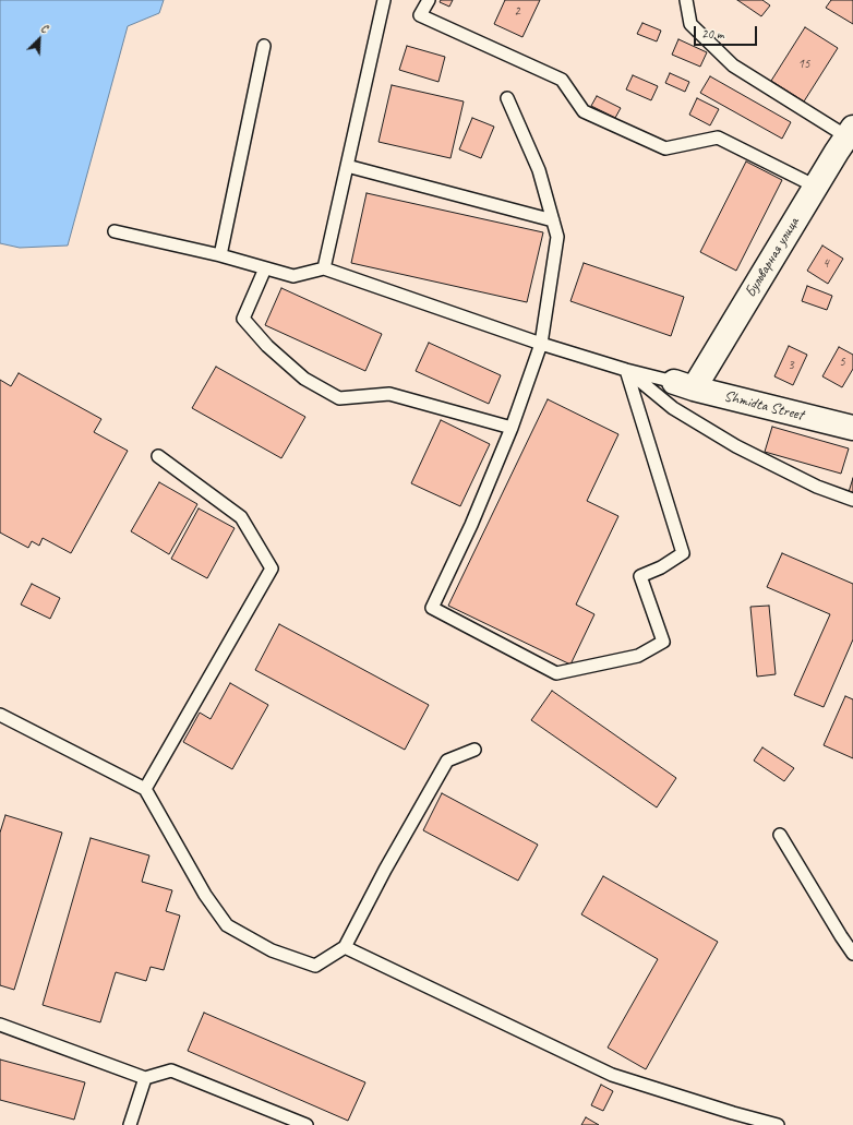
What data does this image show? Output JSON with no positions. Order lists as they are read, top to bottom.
{
  "streets": {
    "street": ["Бульварная улица", "Shmidta Street"]
  },
  "crossings": [
    ["Бульварная улица", "Shmidta Street"]
  ],
  "house_numbers": [
    "2",
    "15",
    "4",
    "5",
    "3"
  ],
  "scale_bar": "20 m",
  "north": "top right"
}
